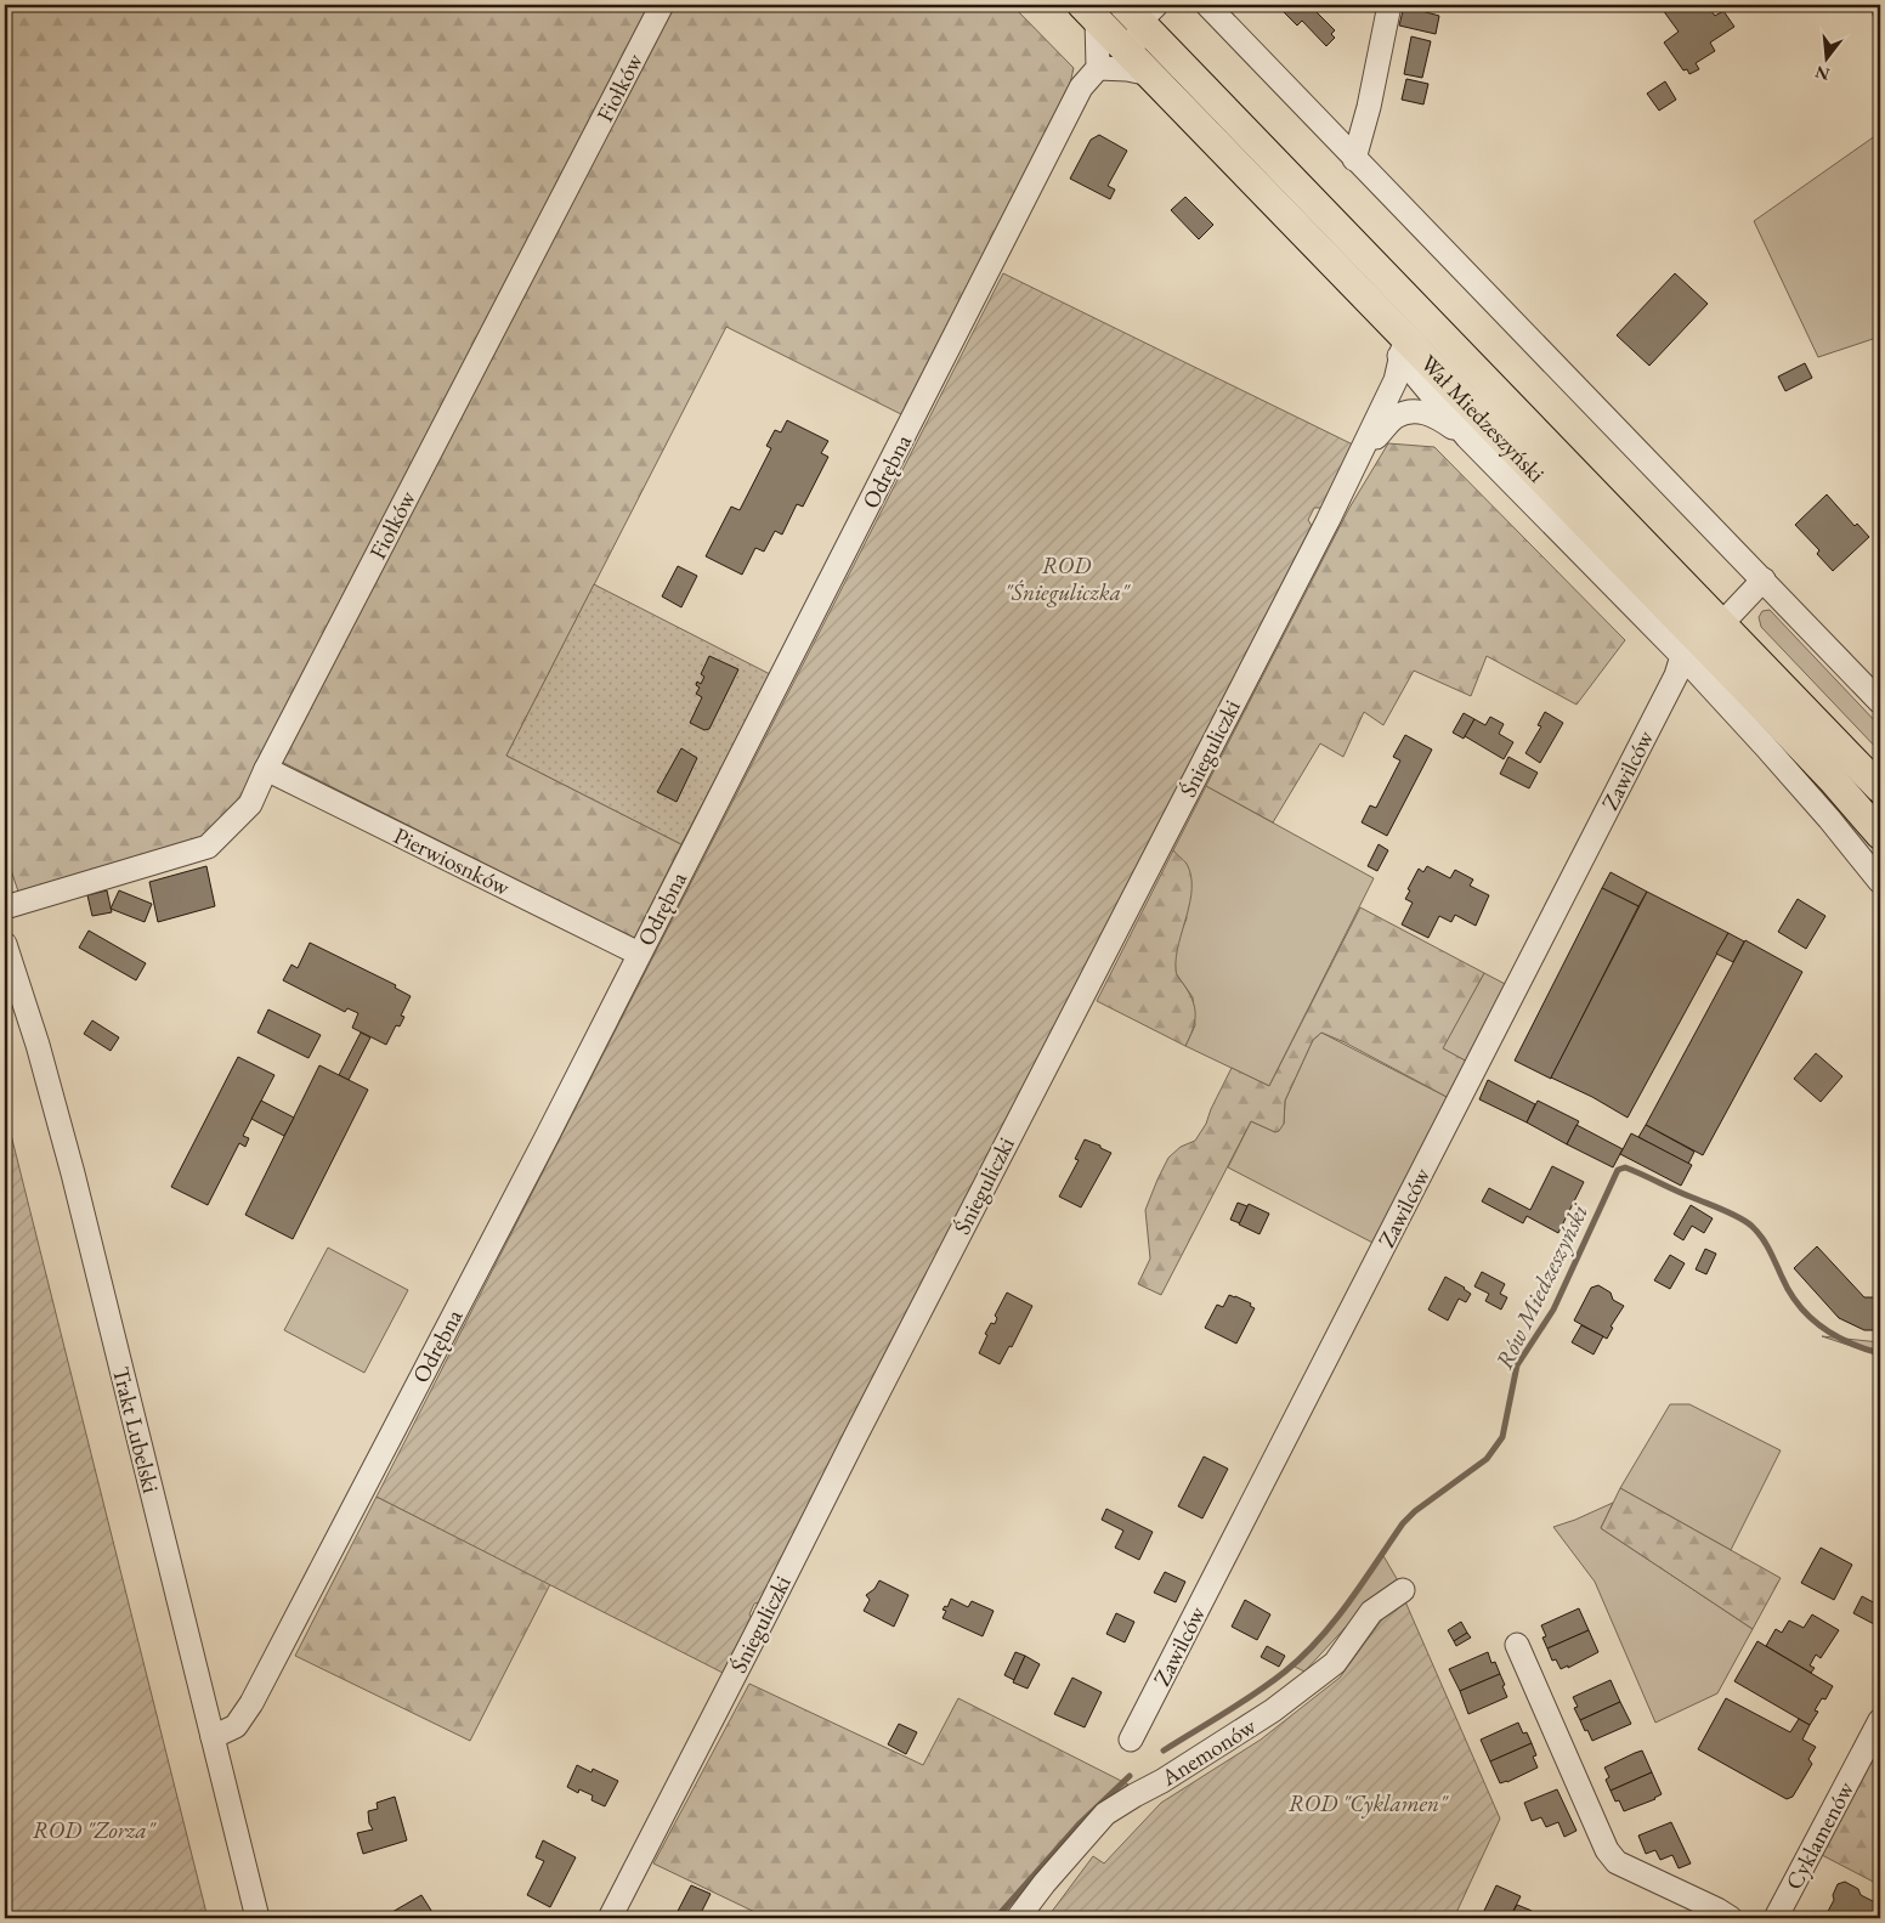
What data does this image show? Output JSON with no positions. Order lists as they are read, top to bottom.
{
  "streets": {
    "main road": ["Wał Miedzeszyński"],
    "street": [
      "Fiołków",
      "Odrębna",
      "Śnieguliczki",
      "Zawilców",
      "Pierwiosnków",
      "Trakt Lubelski",
      "Anemonów",
      "Cyklamenów"
    ]
  },
  "crossings": [
    ["Fiołków", "Pierwiosnków"],
    ["Odrębna", "Pierwiosnków"],
    ["Odrębna", "Trakt Lubelski"]
  ],
  "water": ["Rów Miedzeszyński"],
  "parks": ["ROD \"Śnieguliczka\"", "ROD \"Cyklamen\"", "ROD \"Zorza\""],
  "north": "bottom"
}
